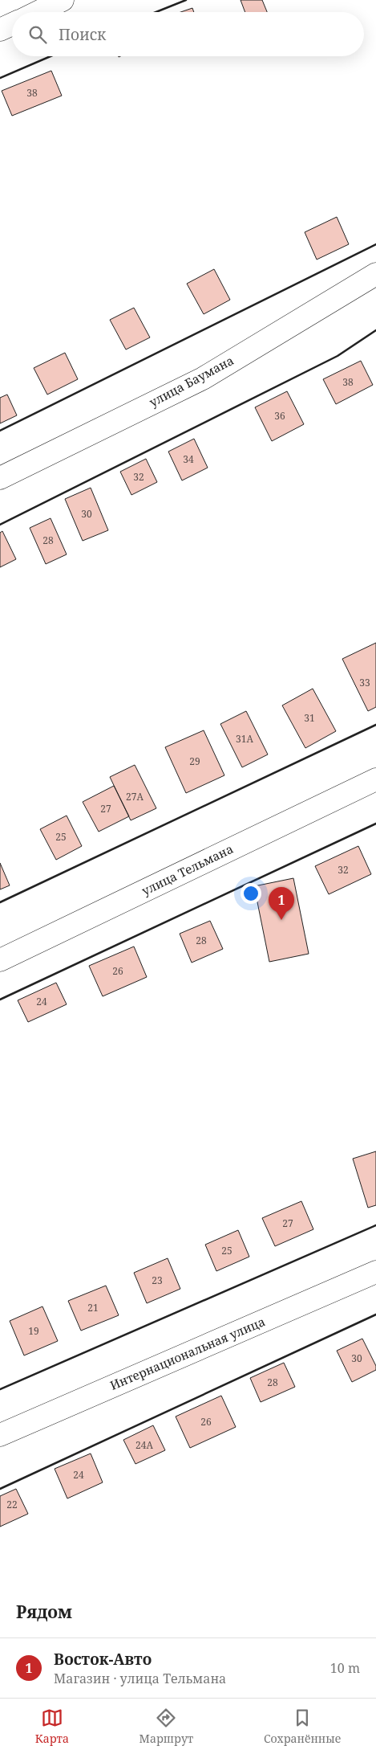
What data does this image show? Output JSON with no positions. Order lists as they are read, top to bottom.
{
  "streets": {
    "street": ["улица Баумана", "улица Тельмана", "Интернациональная улица"]
  },
  "house_numbers": [
    "38",
    "38",
    "36",
    "34",
    "32",
    "30",
    "28",
    "33",
    "31",
    "31А",
    "29",
    "27А",
    "27",
    "25",
    "32",
    "28",
    "26",
    "24",
    "27",
    "25",
    "23",
    "21",
    "19",
    "30",
    "28",
    "26",
    "24А",
    "24",
    "22"
  ],
  "page": {
    "search": "Поиск",
    "pins": "1",
    "heading": "Рядом",
    "list": [
      {
        "mark": "1",
        "name": "Восток-Авто",
        "note": "Магазин · улица Тельмана",
        "value": "10 m"
      }
    ],
    "nav": ["Карта", "Маршрут", "Сохранённые"]
  }
}
